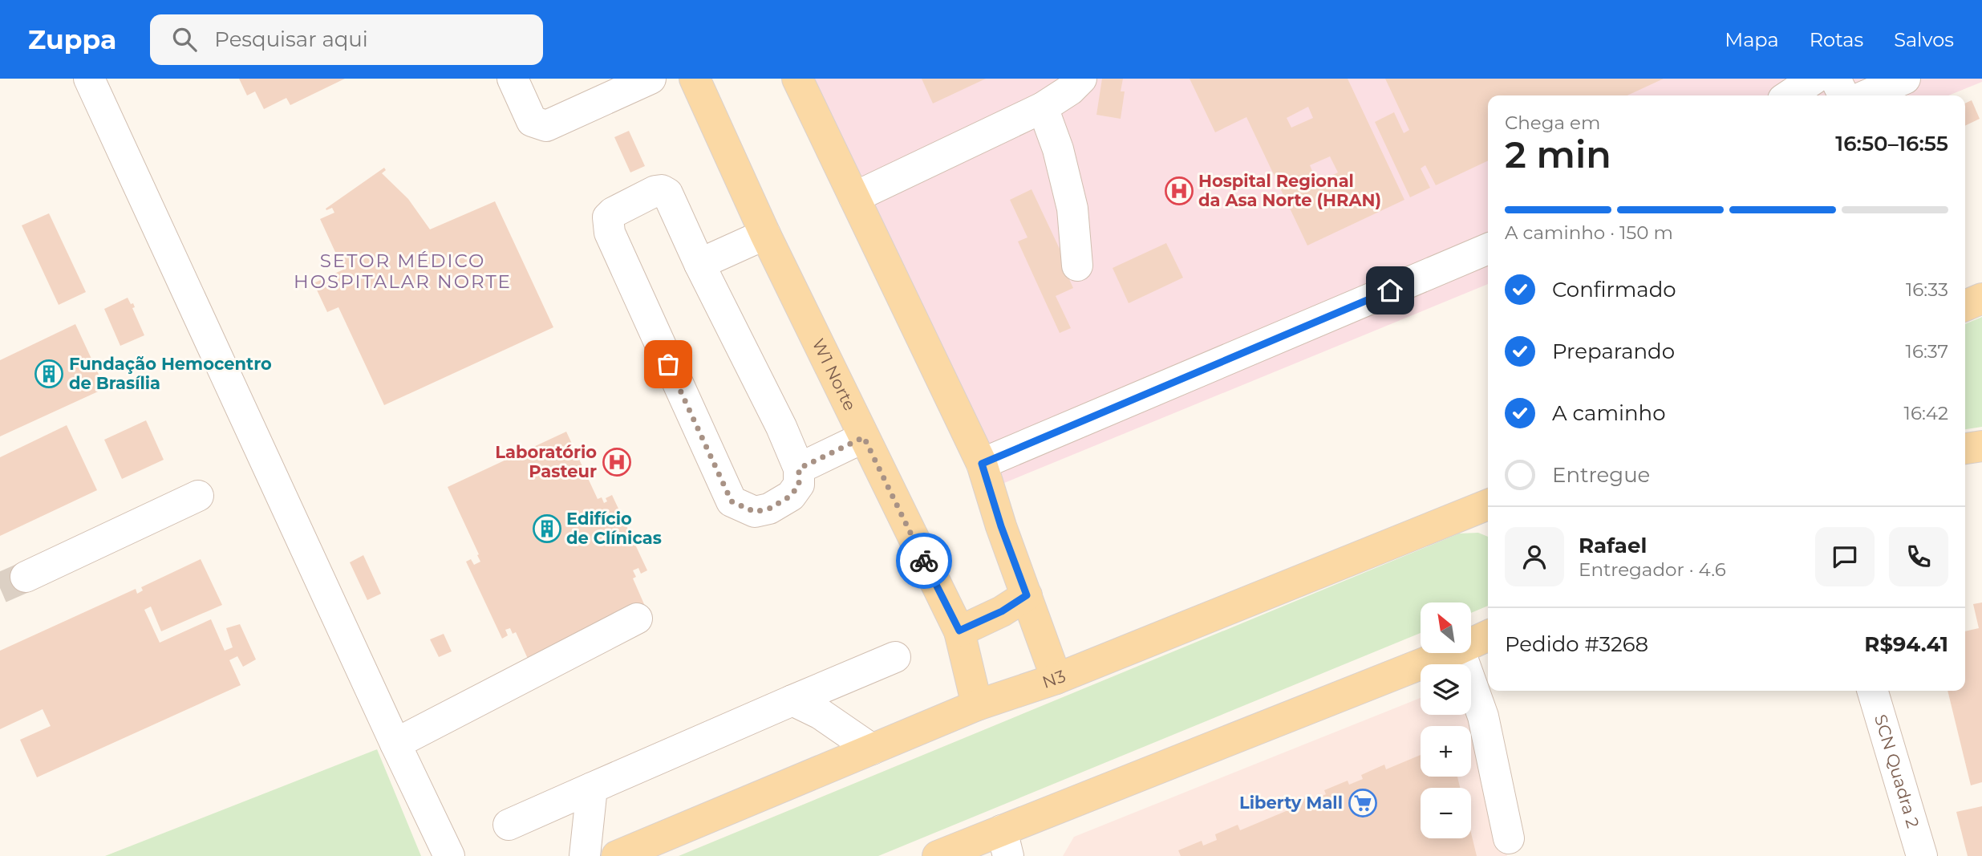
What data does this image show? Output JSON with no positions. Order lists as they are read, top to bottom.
{
  "streets": {
    "main road": ["W1 Norte", "N3"],
    "street": ["SCN Quadra 2"]
  },
  "crossings": [
    ["W1 Norte", "N3"]
  ],
  "districts": ["SETOR MÉDICO HOSPITALAR NORTE"],
  "places": {
    "hospital": ["Hospital Regional da Asa Norte (HRAN)", "Laboratório Pasteur"],
    "building": ["Fundação Hemocentro de Brasília", "Edifício de Clínicas"],
    "supermarket": ["Liberty Mall"]
  },
  "north": "top left",
  "page": {
    "header": "Zuppa",
    "search": "Pesquisar aqui",
    "nav": ["Mapa", "Rotas", "Salvos"],
    "heading": ["2 min", "Chega em", "16:50–16:55"],
    "panel": [
      "Rafael",
      "Entregador · 4.6",
      "Pedido #3268",
      "R$94.41"
    ],
    "bar": "A caminho · 150 m",
    "list": [
      ["Confirmado", "16:33"],
      ["Preparando", "16:37"],
      ["A caminho", "16:42"],
      "Entregue"
    ],
    "map_buttons": ["+", "−"]
  }
}
